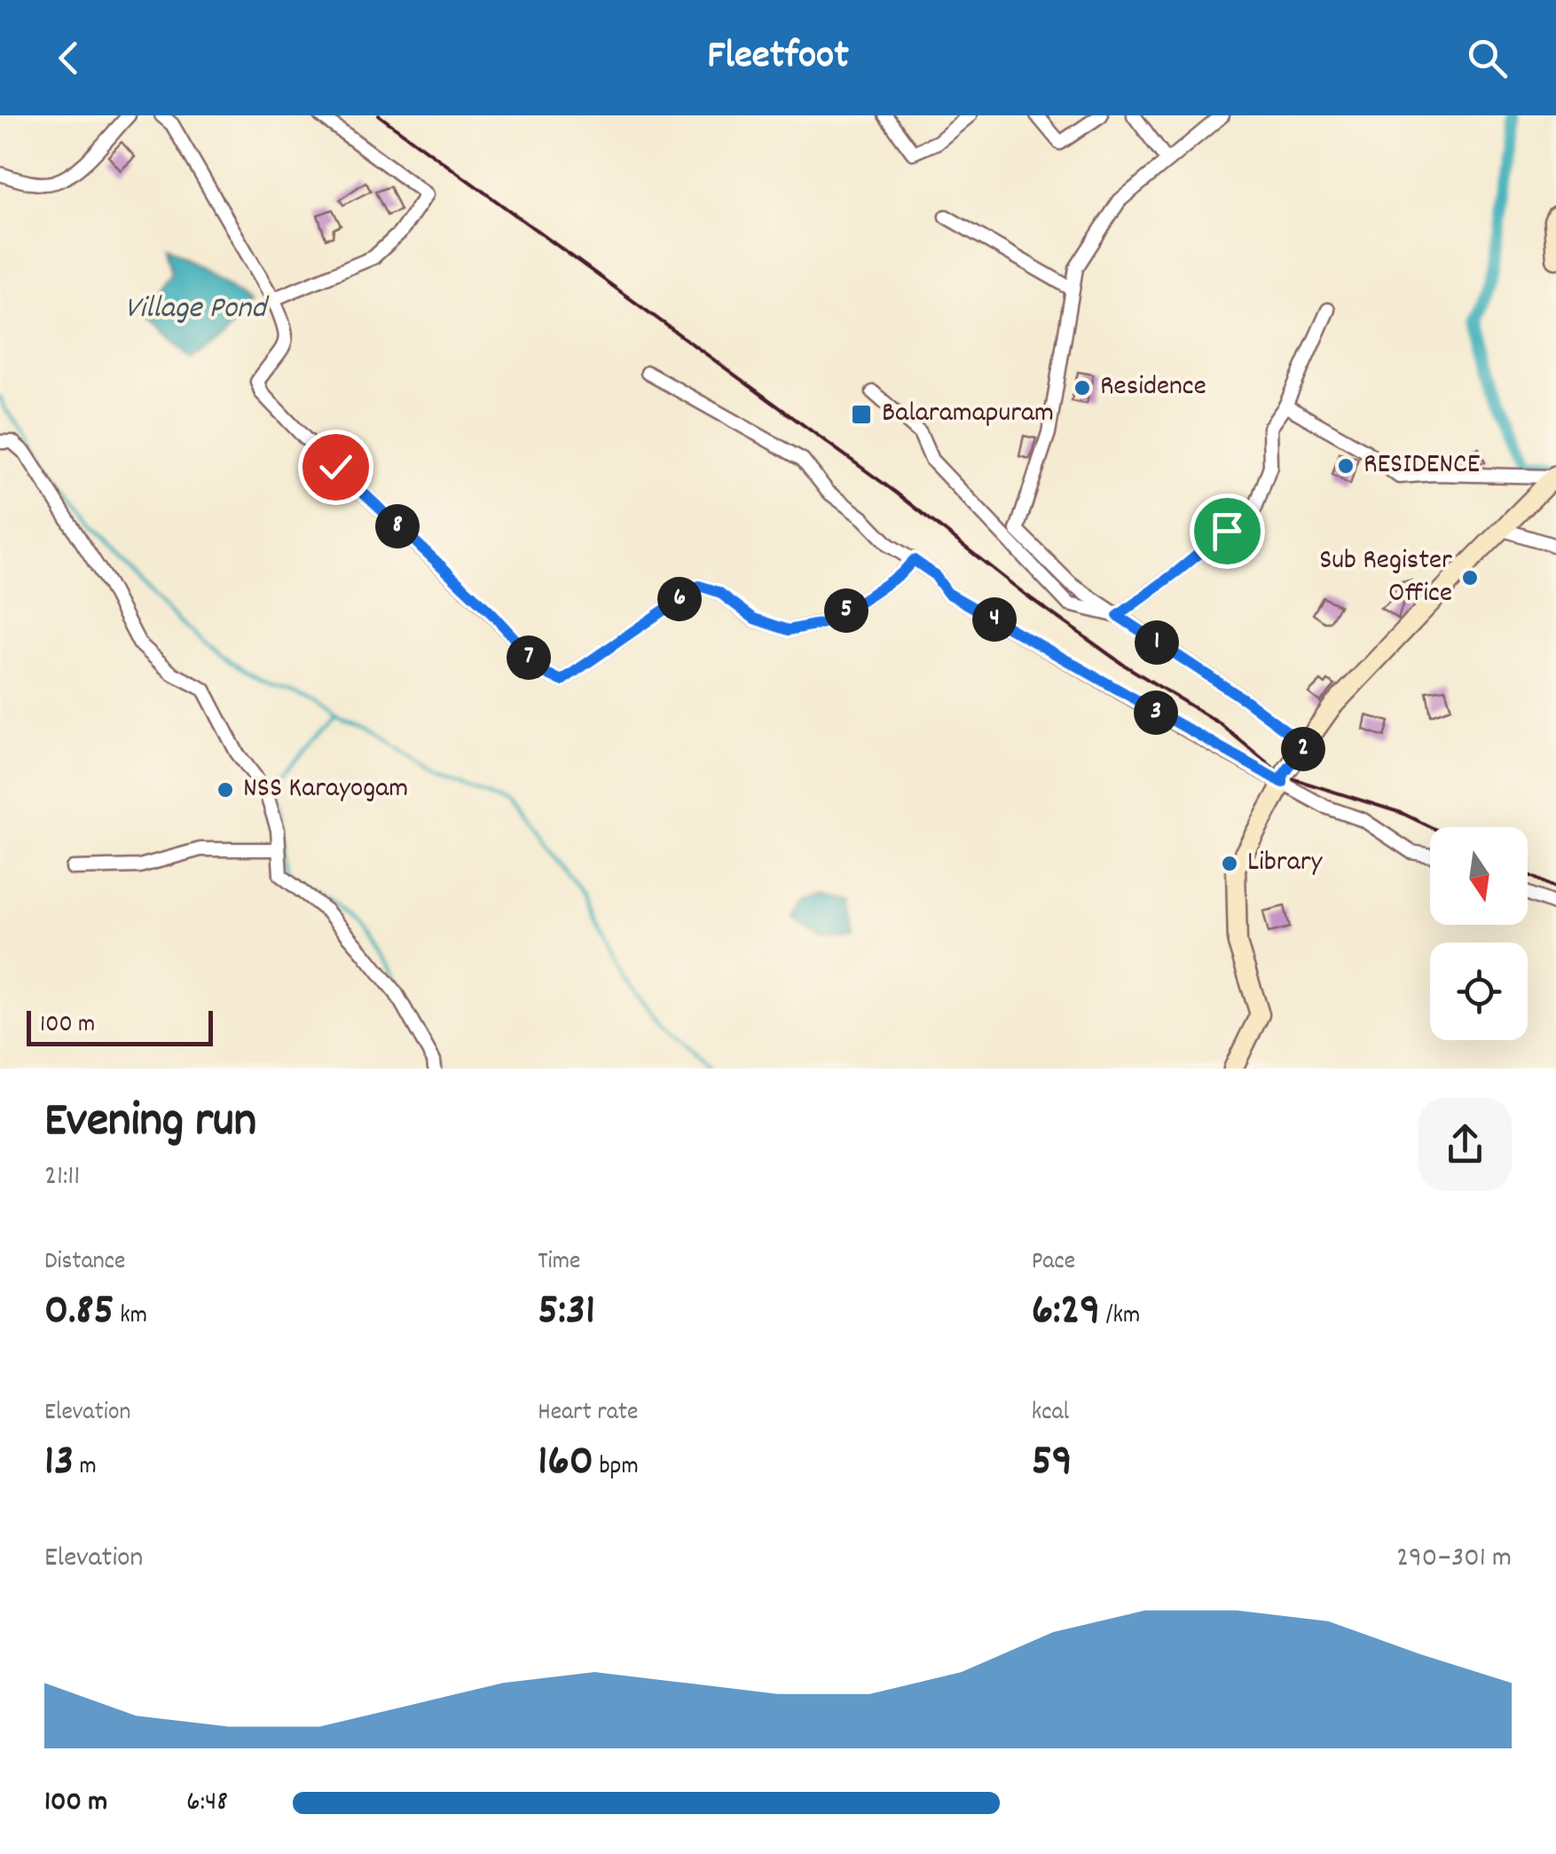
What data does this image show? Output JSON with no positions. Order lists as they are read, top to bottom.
{
  "water": ["Village Pond"],
  "places": {
    "other": [
      "Residence",
      "RESIDENCE",
      "Sub Register Office",
      "NSS Karayogam",
      "Library"
    ],
    "transit": ["Balaramapuram"]
  },
  "scale_bar": "100 m",
  "north": "bottom",
  "page": {
    "header": "Fleetfoot",
    "pins": [
      "8",
      "6",
      "5",
      "4",
      "1",
      "7",
      "3",
      "2"
    ],
    "scale": "100 m",
    "heading": ["Evening run", "21:11"],
    "stats": [
      ["Distance", "0.85 km"],
      ["Time", "5:31"],
      ["Pace", "6:29 /km"],
      ["Elevation", "13 m"],
      ["Heart rate", "160 bpm"],
      ["kcal", "59"]
    ],
    "chart": ["Elevation", "290–301 m"],
    "list": [
      {
        "name": "100 m",
        "note": "6:48"
      }
    ]
  }
}
